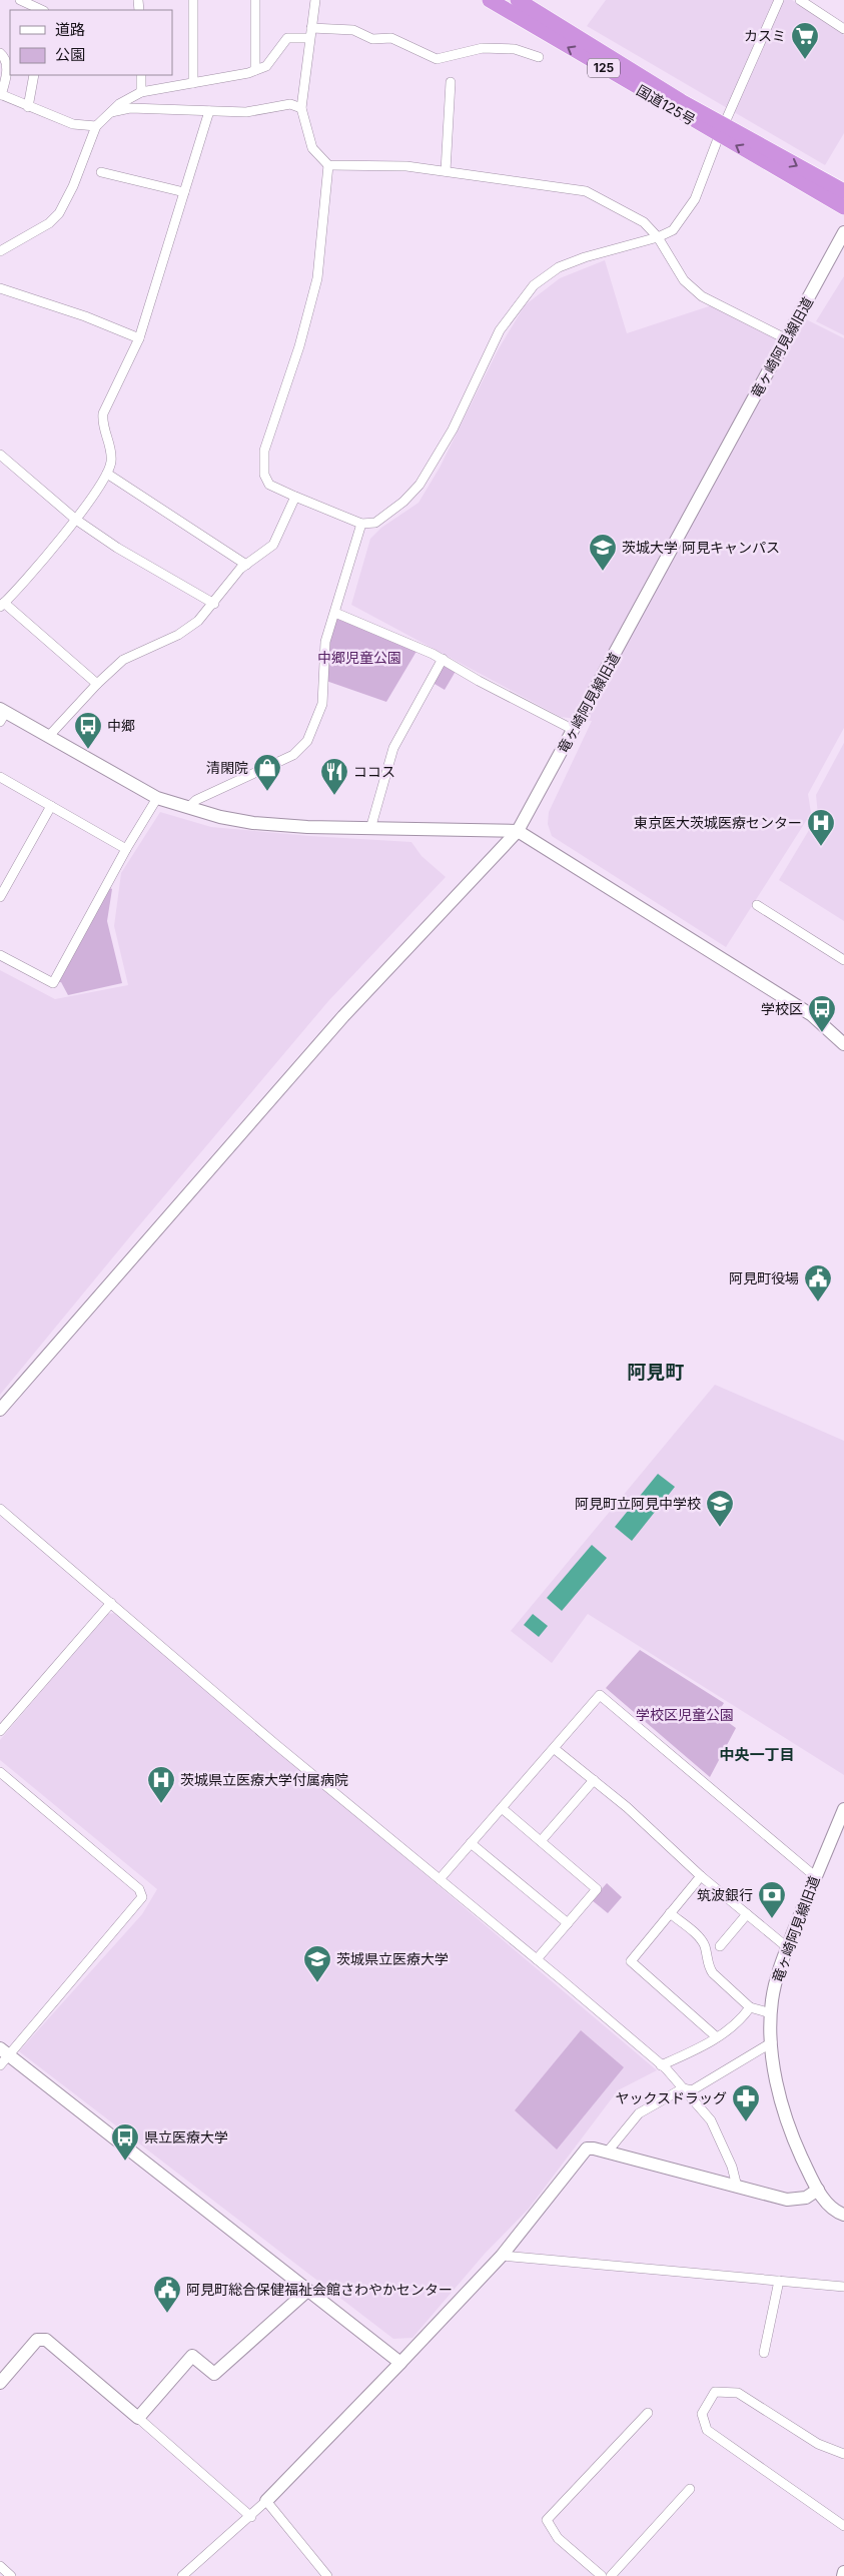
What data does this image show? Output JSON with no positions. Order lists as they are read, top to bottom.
{
  "streets": {
    "highway": ["125", "国道125号"],
    "street": ["竜ヶ崎阿見線旧道"]
  },
  "districts": ["阿見町", "中央一丁目"],
  "parks": ["中郷児童公園", "学校区児童公園"],
  "places": {
    "supermarket": ["カスミ"],
    "school or university": ["茨城大学 阿見キャンパス", "阿見町立阿見中学校", "茨城県立医療大学"],
    "bus stop": ["中郷", "学校区", "県立医療大学"],
    "shop": ["清閑院"],
    "restaurant": ["ココス"],
    "hospital": ["東京医大茨城医療センター", "茨城県立医療大学付属病院"],
    "public building": ["阿見町役場", "阿見町総合保健福祉会館さわやかセンター"],
    "bank": ["筑波銀行"],
    "pharmacy": ["ヤックスドラッグ"]
  },
  "legend": ["道路", "公園"]
}
